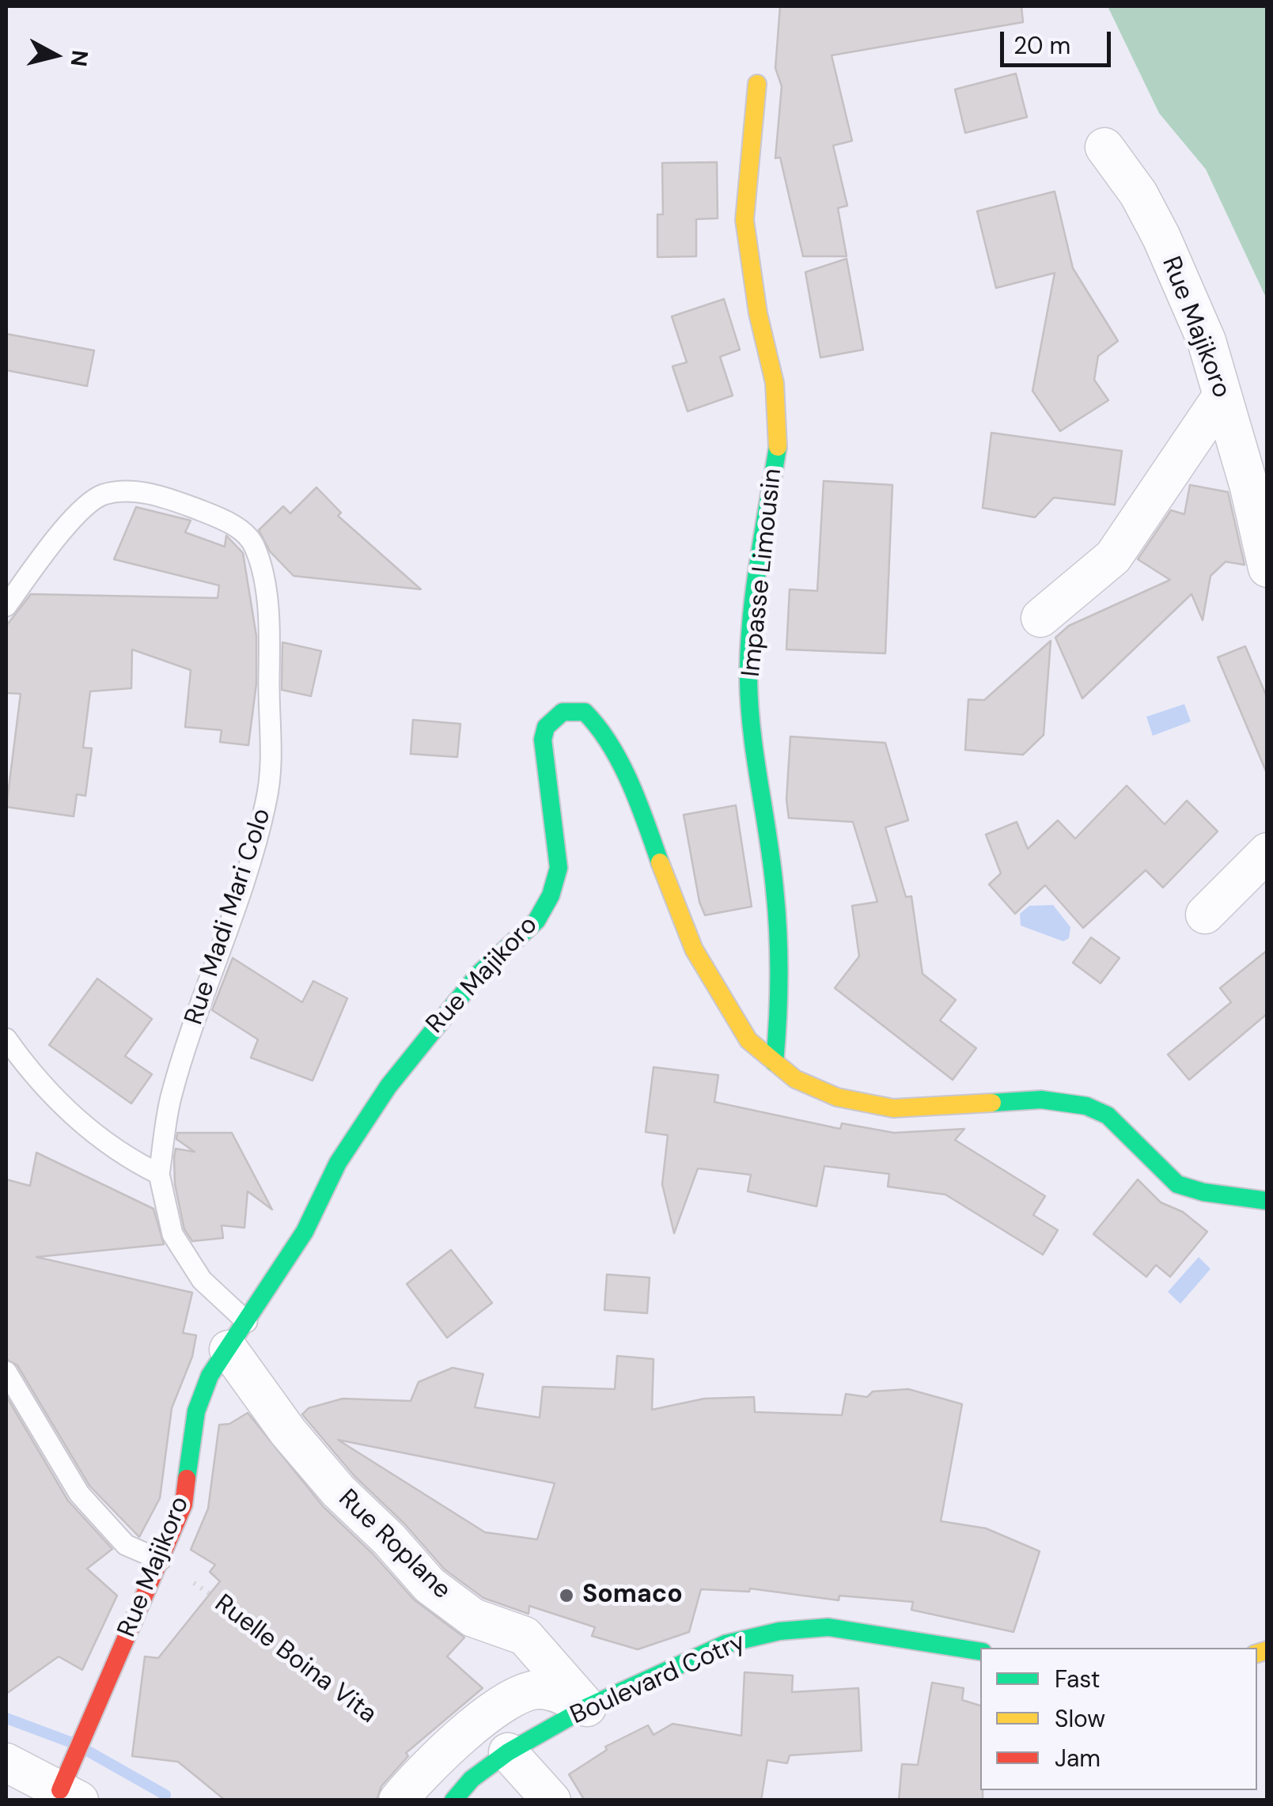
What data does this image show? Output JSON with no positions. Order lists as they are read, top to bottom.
{
  "streets": {
    "street": [
      "Rue Majikoro",
      "Impasse Limousin",
      "Rue Roplane",
      "Boulevard Cotry"
    ],
    "lane": ["Rue Madi Mari Colo"],
    "path": ["Ruelle Boina Vita"]
  },
  "crossings": [
    ["Rue Majikoro", "Impasse Limousin"],
    ["Rue Majikoro", "Rue Roplane"],
    ["Rue Majikoro", "Ruelle Boina Vita"],
    ["Rue Roplane", "Boulevard Cotry"]
  ],
  "places": ["Somaco"],
  "legend": ["Fast", "Slow", "Jam"],
  "scale_bar": "20 m",
  "north": "right"
}
